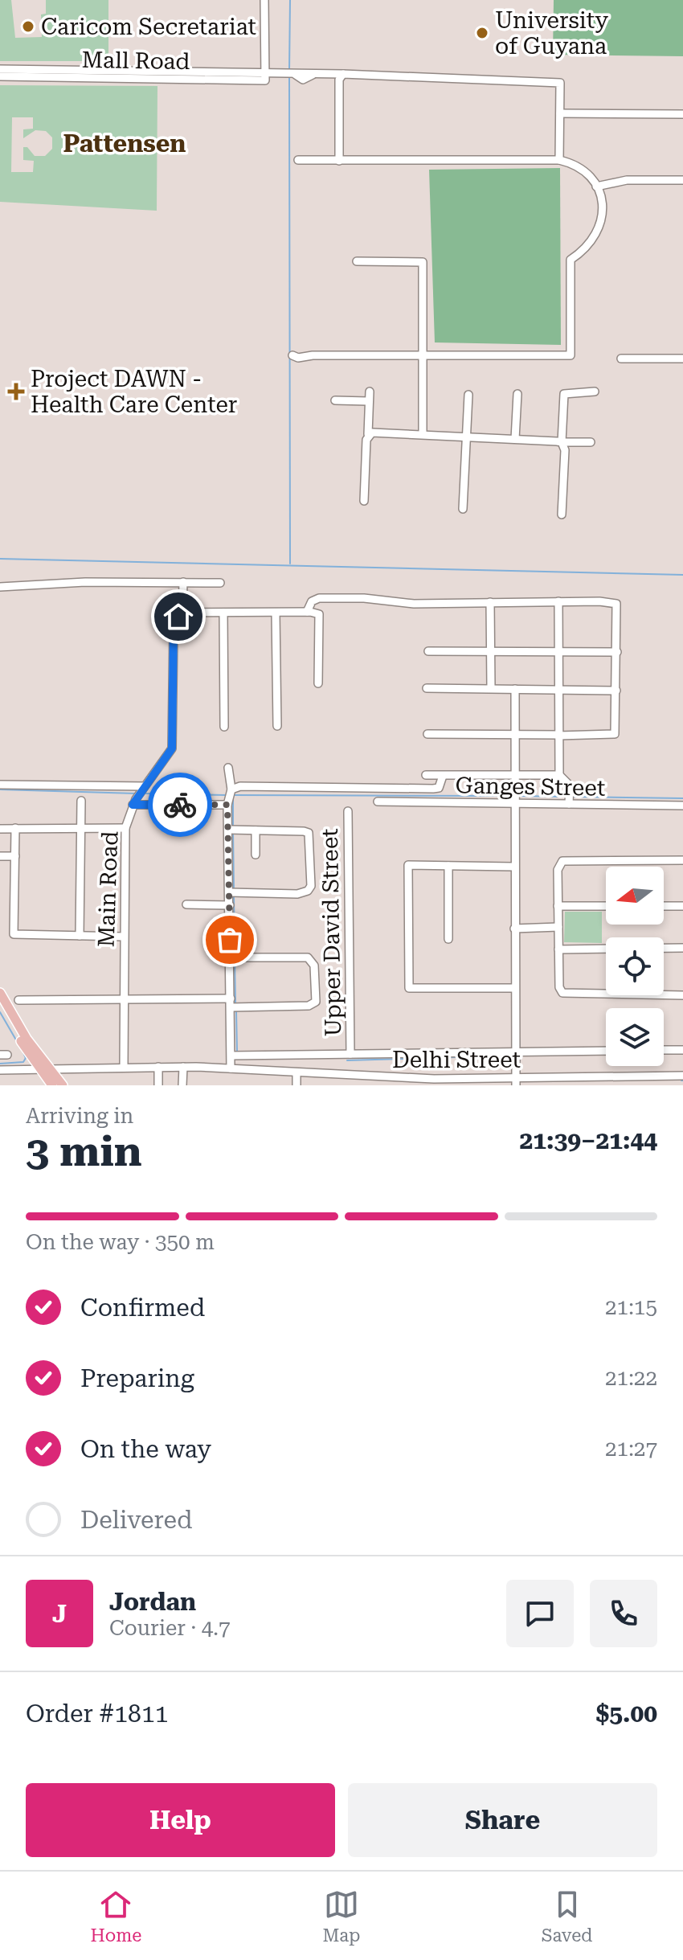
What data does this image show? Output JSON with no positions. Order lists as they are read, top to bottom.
{
  "streets": {
    "street": [
      "Mall Road",
      "Ganges Street",
      "Main Road",
      "Upper David Street",
      "Delhi Street"
    ]
  },
  "crossings": [
    ["Main Road", "Delhi Street"],
    ["Upper David Street", "Delhi Street"]
  ],
  "districts": ["Pattensen"],
  "places": {
    "other": ["Caricom Secretariat", "University of Guyana"],
    "health": ["Project DAWN - Health Care Center"]
  },
  "north": "left",
  "page": {
    "heading": ["3 min", "Arriving in", "21:39–21:44"],
    "panel": [
      "Jordan",
      "Courier · 4.7",
      "Order #1811",
      "$5.00"
    ],
    "bar": "On the way · 350 m",
    "list": [
      ["Confirmed", "21:15"],
      ["Preparing", "21:22"],
      ["On the way", "21:27"],
      "Delivered"
    ],
    "round": "J",
    "buttons": ["Help", "Share"],
    "tabs": ["Home", "Map", "Saved"]
  }
}
